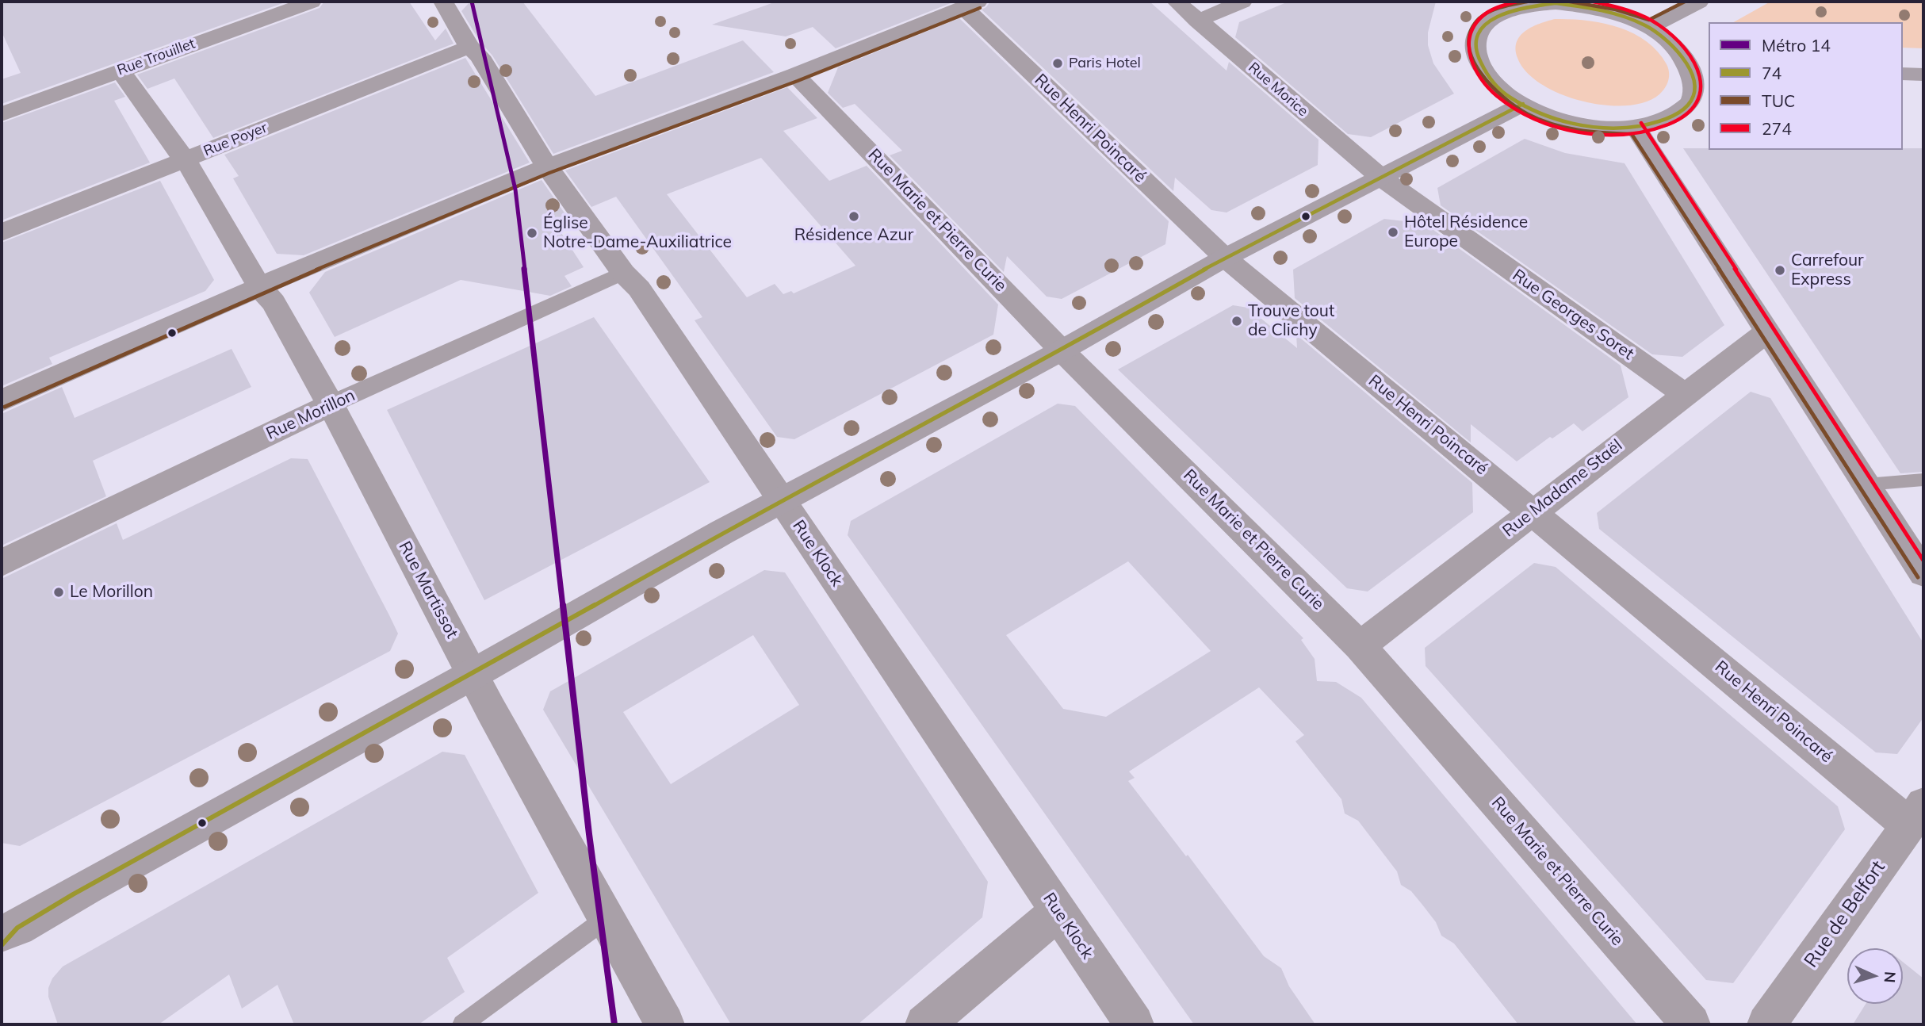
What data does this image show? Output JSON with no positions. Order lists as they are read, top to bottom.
{
  "streets": {
    "street": [
      "Rue Trouillet",
      "Rue Morice",
      "Rue Henri Poincaré",
      "Rue Poyer",
      "Rue Marie et Pierre Curie",
      "Rue Georges Soret",
      "Rue Morillon",
      "Rue Madame Staël",
      "Rue Klock",
      "Rue Martissot",
      "Rue de Belfort"
    ]
  },
  "crossings": [
    ["Rue Trouillet", "Rue Martissot"],
    ["Rue Morice", "Rue Georges Soret"],
    ["Rue Henri Poincaré", "Rue Madame Staël"],
    ["Rue Henri Poincaré", "Rue de Belfort"],
    ["Rue Poyer", "Rue Klock"],
    ["Rue Poyer", "Rue Martissot"],
    ["Rue Marie et Pierre Curie", "Rue Madame Staël"],
    ["Rue Georges Soret", "Rue Madame Staël"],
    ["Rue Morillon", "Rue Klock"],
    ["Rue Morillon", "Rue Martissot"]
  ],
  "places": [
    "Paris Hotel",
    "Résidence Azur",
    "Hôtel Résidence Europe",
    "Église Notre-Dame-Auxiliatrice",
    "Carrefour Express",
    "Trouve tout de Clichy",
    "Le Morillon"
  ],
  "lines": [
    "metro line 14",
    "transit line TUC",
    "transit line 274",
    "transit line 74"
  ],
  "legend": [
    "Métro 14",
    "74",
    "TUC",
    "274"
  ],
  "north": "right"
}
